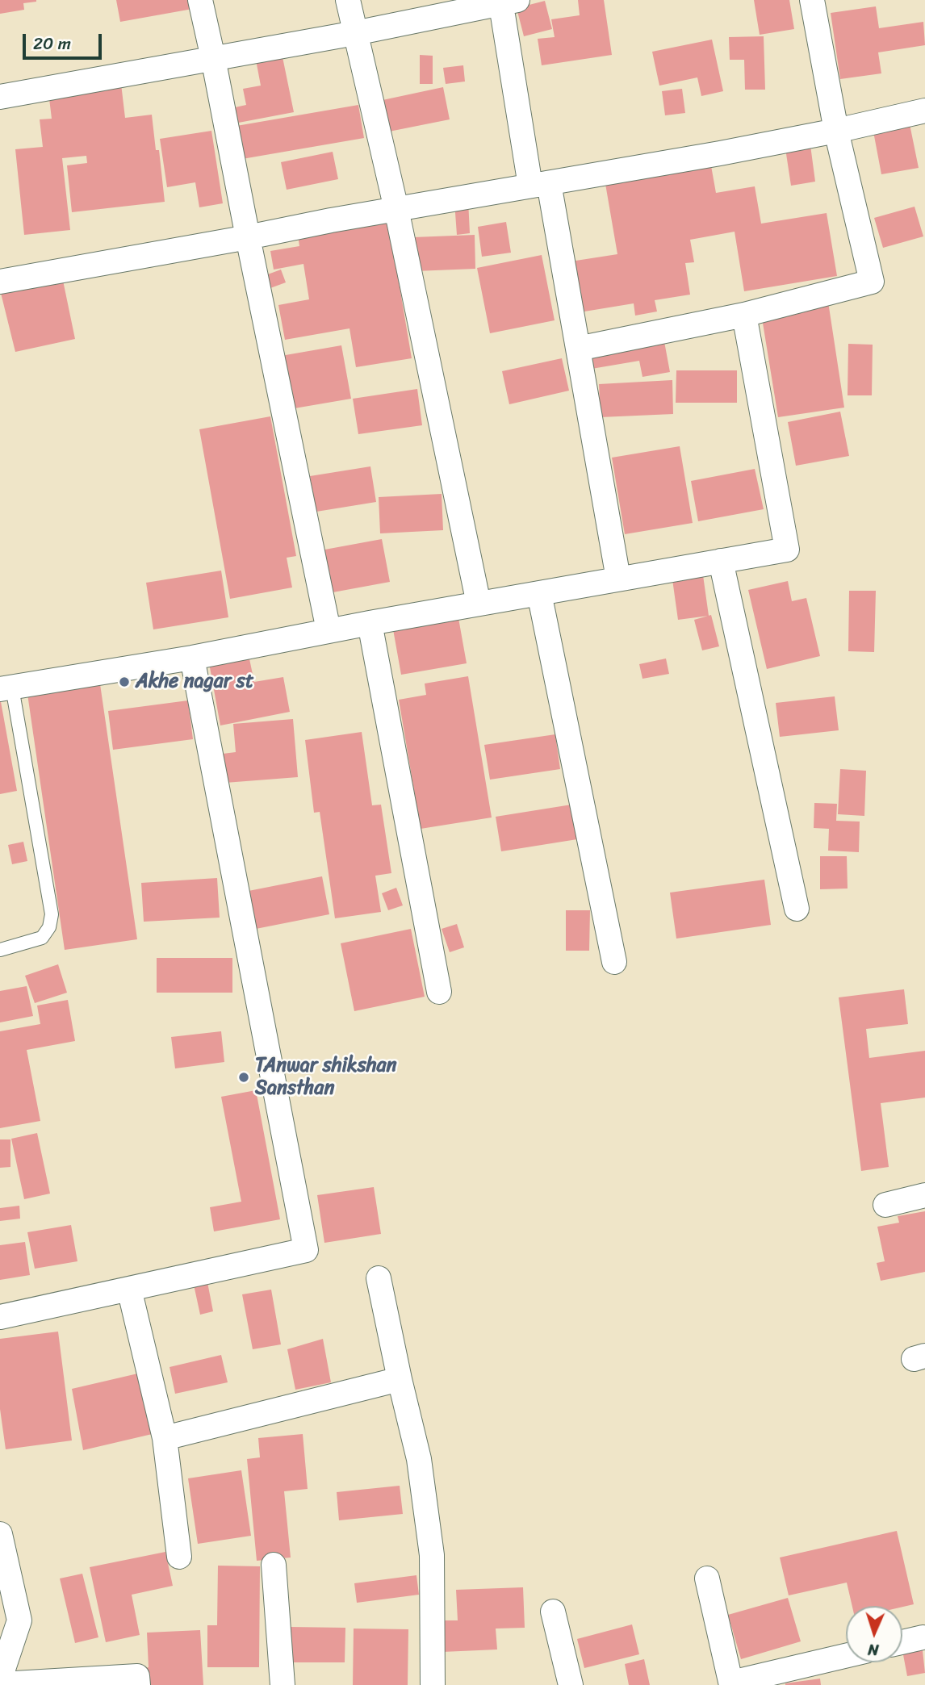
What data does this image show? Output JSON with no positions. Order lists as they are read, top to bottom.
{
  "places": ["Akhe nagar st", "TAnwar shikshan Sansthan"],
  "scale_bar": "20 m",
  "north": "bottom"
}
